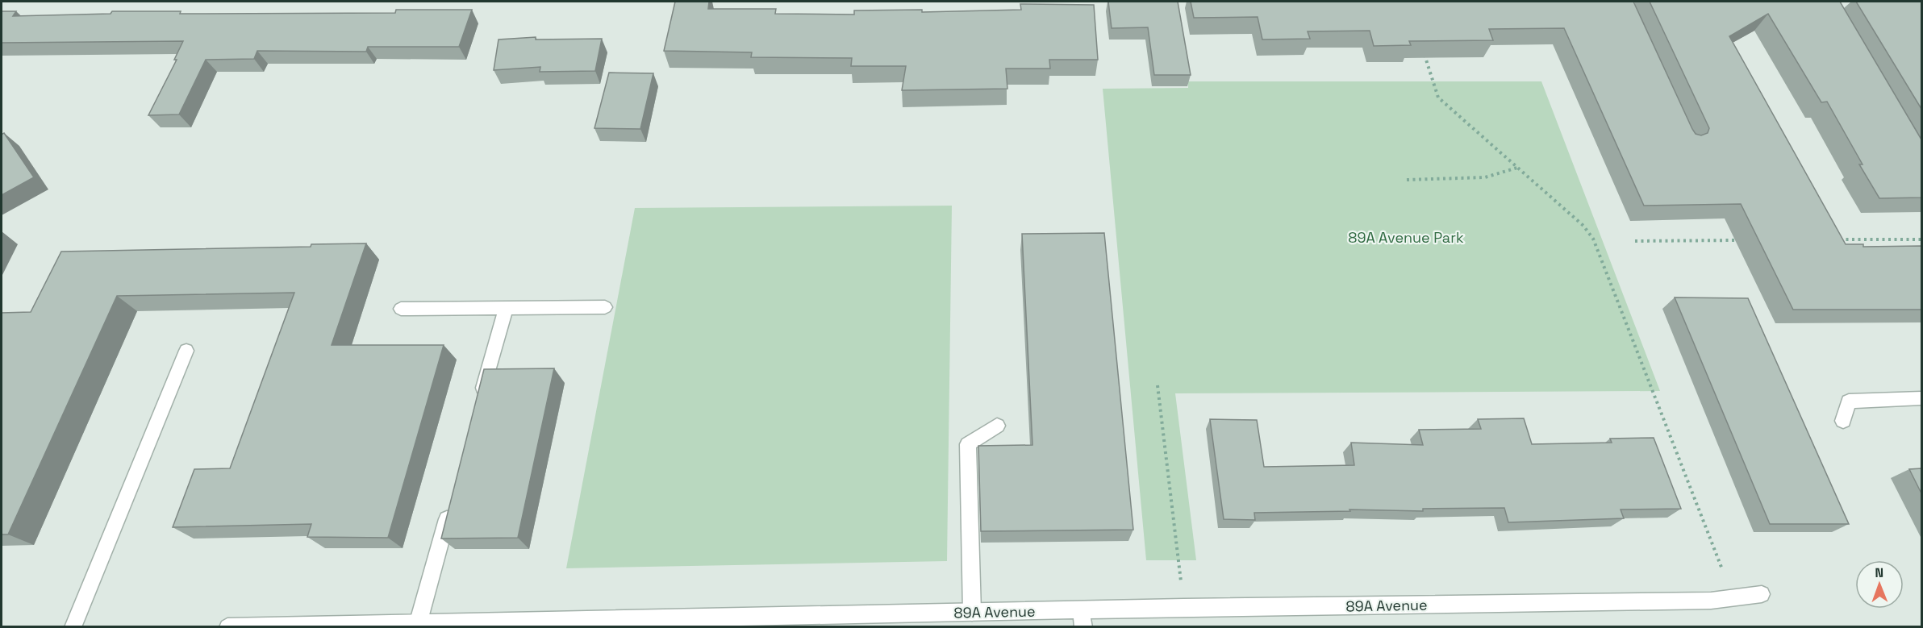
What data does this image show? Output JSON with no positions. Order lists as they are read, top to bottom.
{
  "streets": {
    "street": ["89A Avenue"]
  },
  "parks": ["89A Avenue Park"],
  "north": "top"
}
